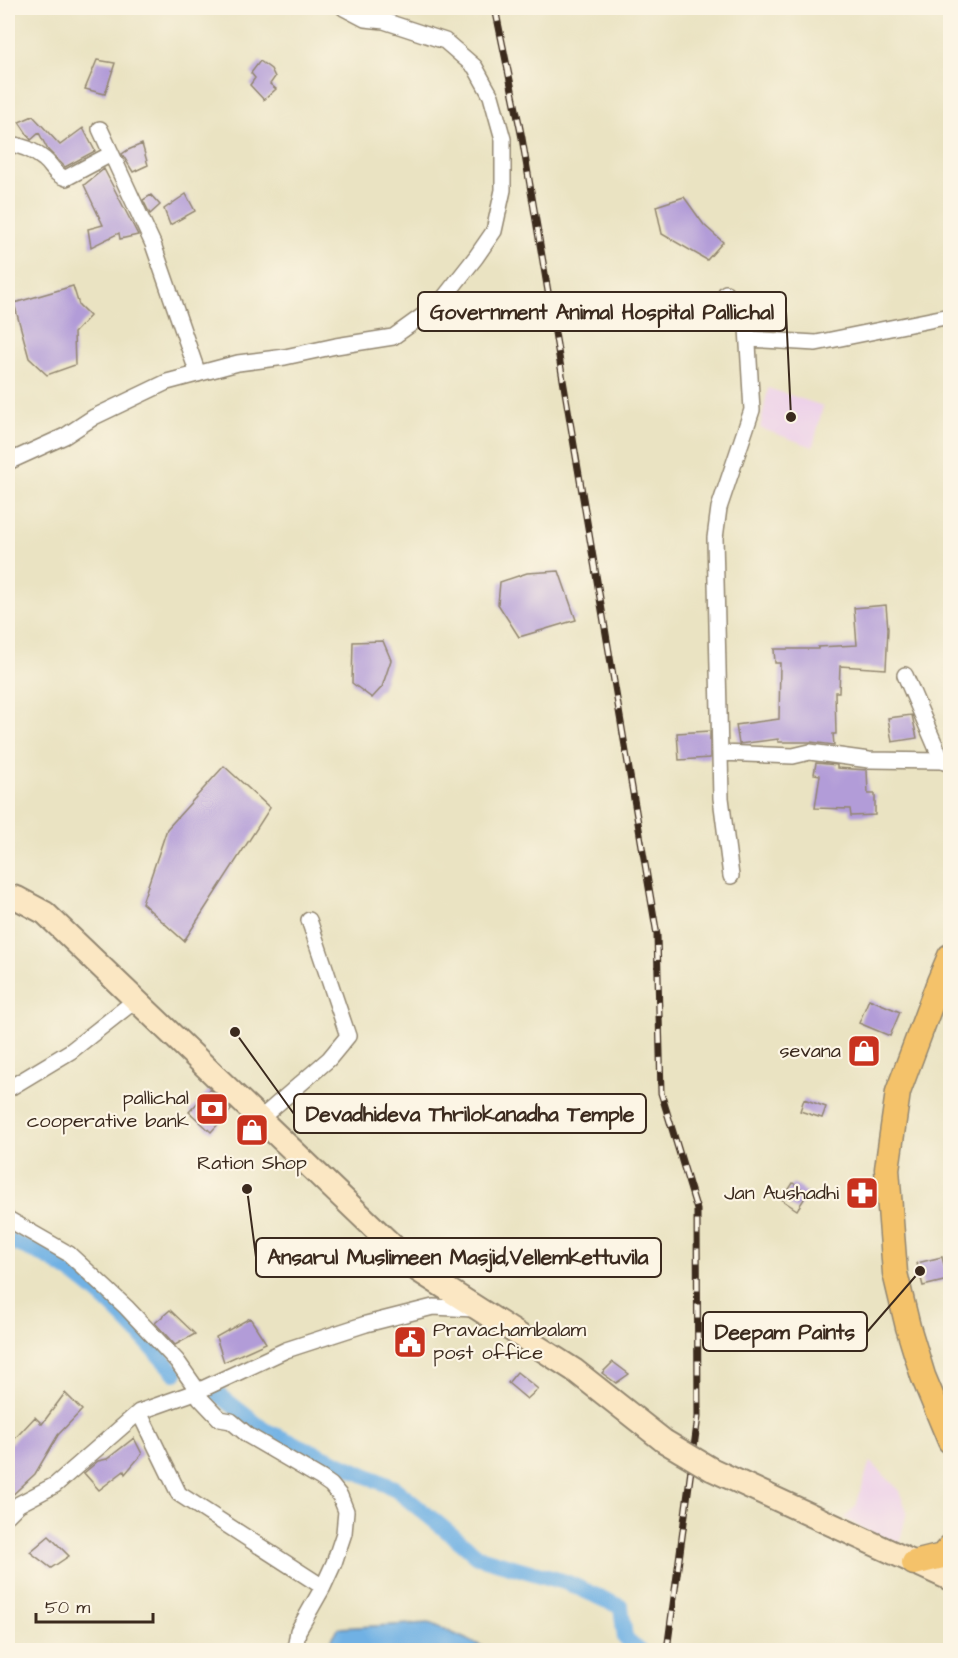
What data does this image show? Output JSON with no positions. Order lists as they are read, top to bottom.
{
  "places": {
    "other": [
      "Government Animal Hospital Pallichal",
      "Devadhideva Thrilokanadha Temple",
      "Ansarul Muslimeen Masjid,Vellemkettuvila",
      "Deepam Paints"
    ],
    "shop": ["sevana", "Ration Shop"],
    "bank": ["pallichal cooperative bank"],
    "pharmacy": ["Jan Aushadhi"],
    "public building": ["Pravachambalam post office"]
  },
  "scale_bar": "50 m"
}
